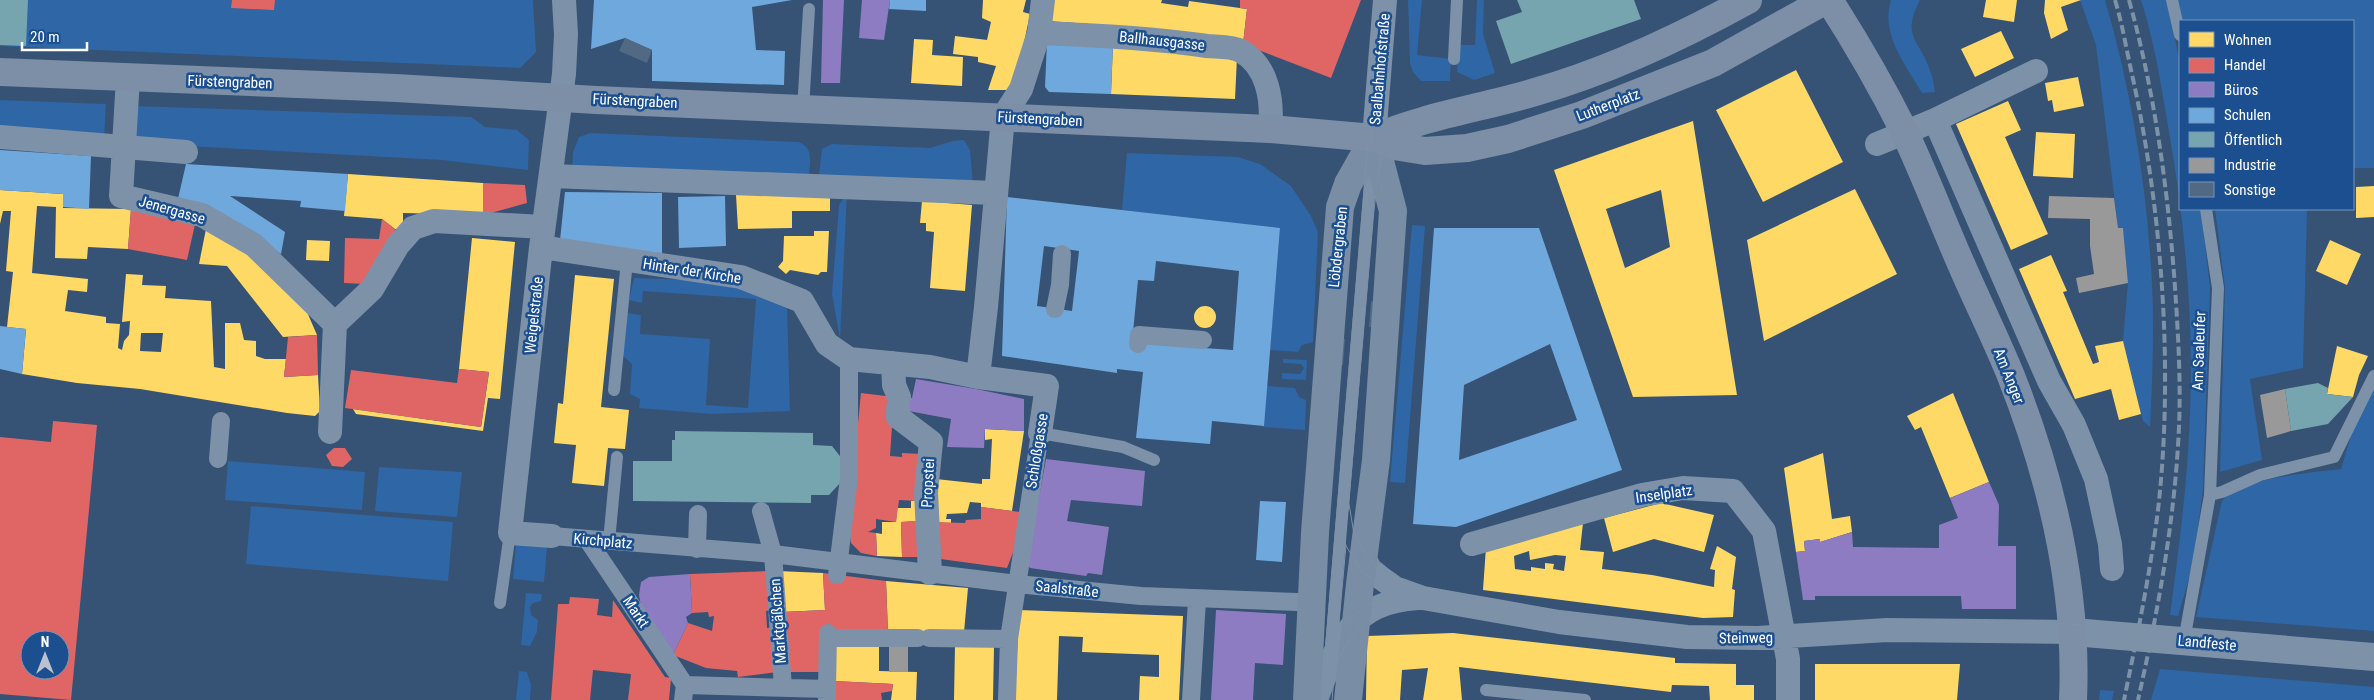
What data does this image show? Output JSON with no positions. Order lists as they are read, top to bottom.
{
  "streets": {
    "main road": [
      "Fürstengraben",
      "Lutherplatz",
      "Löbdergraben",
      "Am Anger"
    ],
    "street": [
      "Ballhausgasse",
      "Saalbahnhofstraße",
      "Jenergasse",
      "Hinter der Kirche",
      "Weigelstraße",
      "Schloßgasse",
      "Propstei",
      "Inselplatz",
      "Kirchplatz",
      "Saalstraße",
      "Markt",
      "Marktgäßchen",
      "Steinweg",
      "Landfeste"
    ],
    "lane": ["Am Saaleufer"]
  },
  "crossings": [
    ["Ballhausgasse", "Fürstengraben"],
    ["Ballhausgasse", "Lutherplatz"],
    ["Saalbahnhofstraße", "Lutherplatz"],
    ["Saalbahnhofstraße", "Löbdergraben"],
    ["Fürstengraben", "Lutherplatz"],
    ["Fürstengraben", "Jenergasse"],
    ["Fürstengraben", "Weigelstraße"],
    ["Lutherplatz", "Löbdergraben"],
    ["Lutherplatz", "Am Anger"],
    ["Hinter der Kirche", "Weigelstraße"],
    ["Hinter der Kirche", "Schloßgasse"],
    ["Weigelstraße", "Kirchplatz"],
    ["Am Saaleufer", "Landfeste"],
    ["Am Anger", "Steinweg"],
    ["Am Anger", "Landfeste"],
    ["Schloßgasse", "Propstei"],
    ["Schloßgasse", "Saalstraße"],
    ["Propstei", "Saalstraße"],
    ["Inselplatz", "Steinweg"],
    ["Kirchplatz", "Saalstraße"],
    ["Kirchplatz", "Markt"],
    ["Kirchplatz", "Marktgäßchen"],
    ["Markt", "Marktgäßchen"],
    ["Steinweg", "Landfeste"]
  ],
  "legend": [
    "Wohnen",
    "Handel",
    "Büros",
    "Schulen",
    "Öffentlich",
    "Industrie",
    "Sonstige"
  ],
  "scale_bar": "20 m",
  "north": "top"
}
